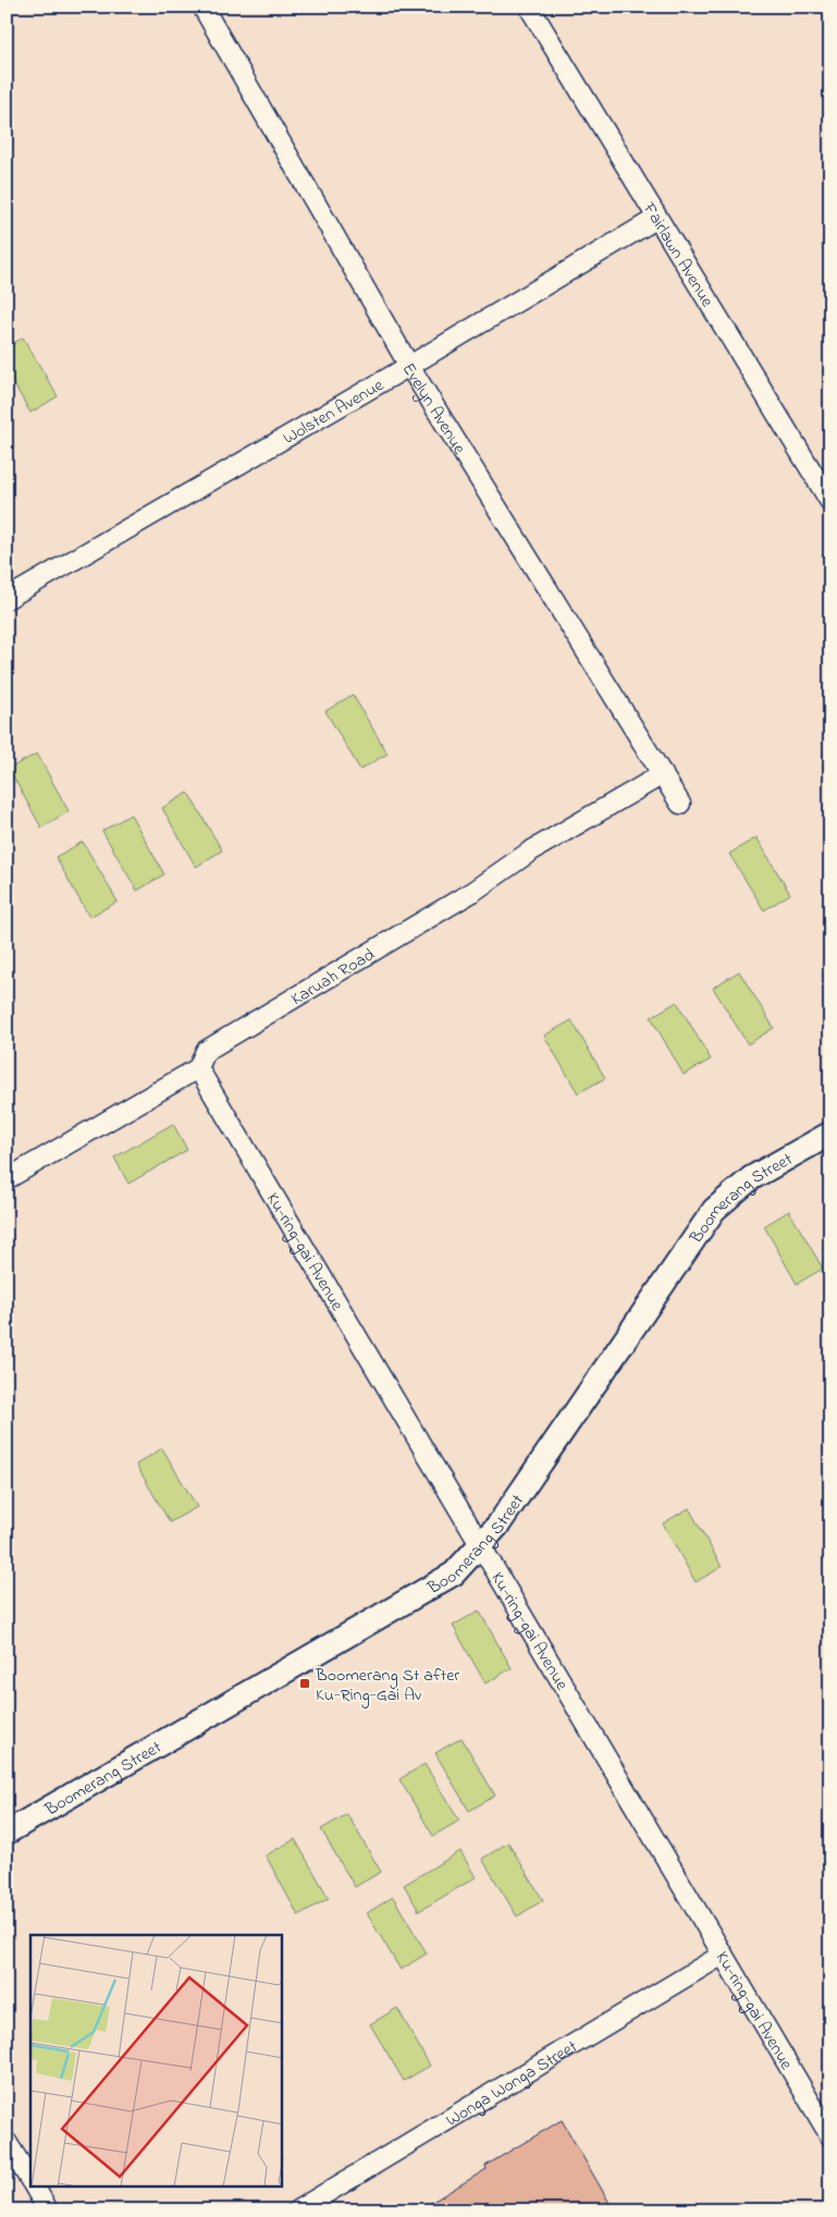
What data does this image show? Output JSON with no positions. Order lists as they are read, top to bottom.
{
  "streets": {
    "street": [
      "Fairlawn Avenue",
      "Evelyn Avenue",
      "Wolsten Avenue",
      "Karuah Road",
      "Boomerang Street",
      "Ku-ring-gai Avenue",
      "Wonga Wonga Street"
    ]
  },
  "crossings": [
    ["Fairlawn Avenue", "Wolsten Avenue"],
    ["Evelyn Avenue", "Wolsten Avenue"],
    ["Evelyn Avenue", "Karuah Road"],
    ["Karuah Road", "Ku-ring-gai Avenue"],
    ["Boomerang Street", "Ku-ring-gai Avenue"],
    ["Ku-ring-gai Avenue", "Wonga Wonga Street"]
  ],
  "places": {
    "transit": ["Boomerang St after Ku-Ring-Gai Av"]
  }
}
